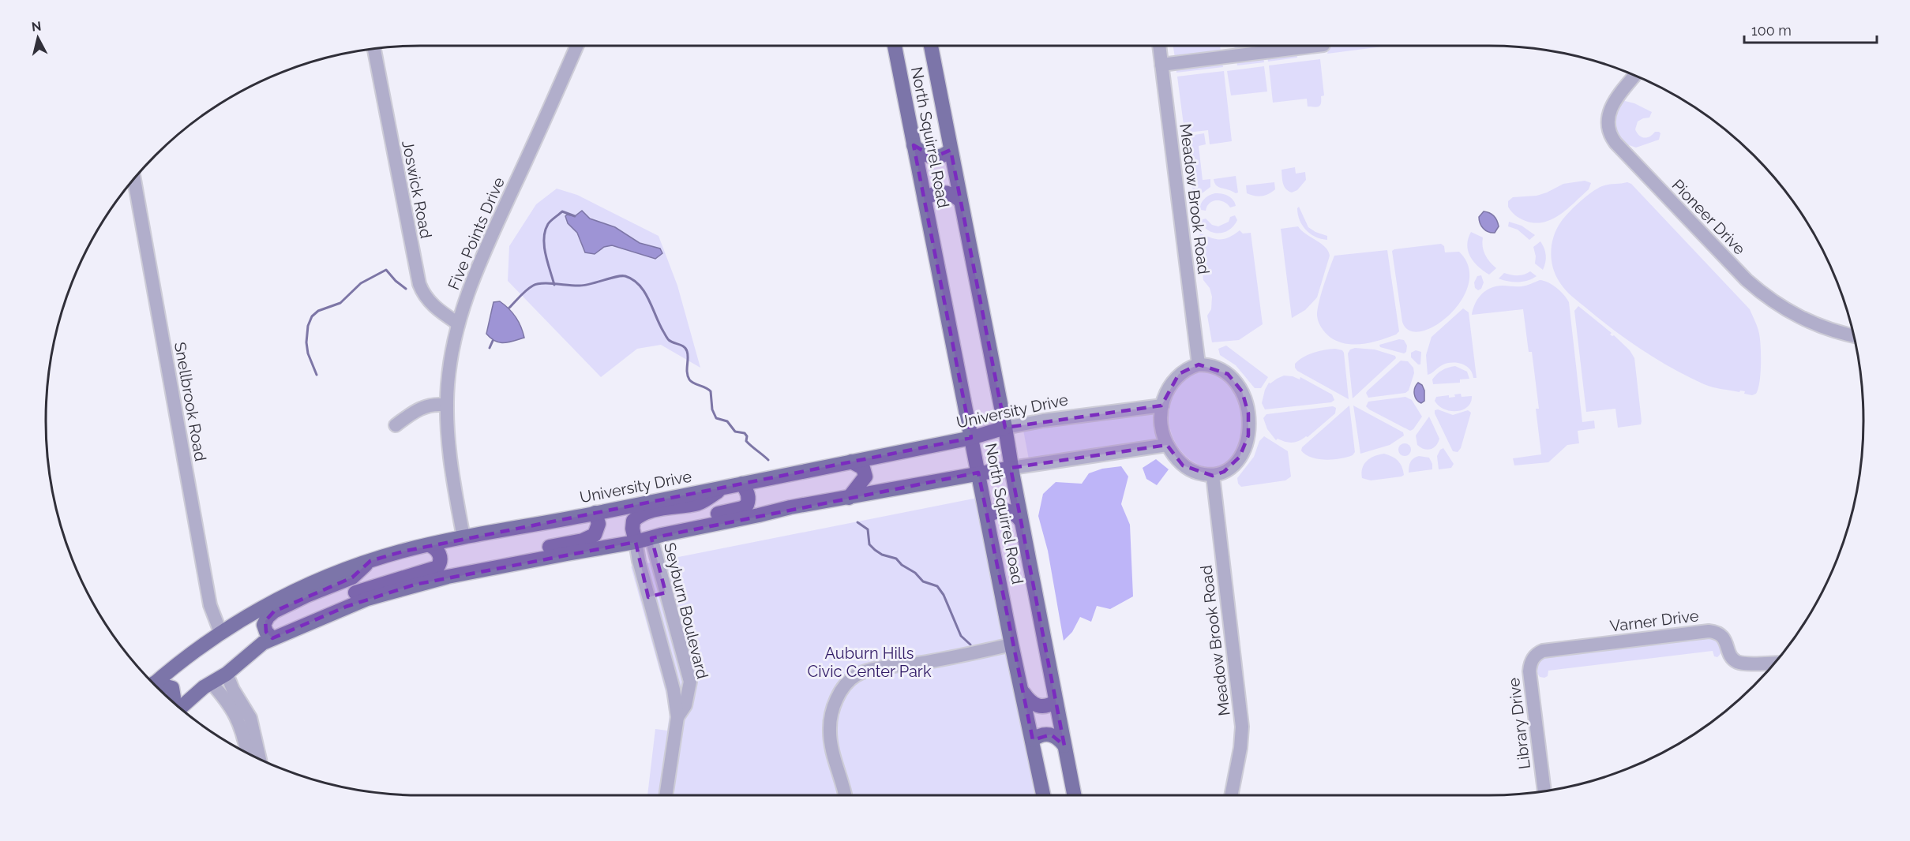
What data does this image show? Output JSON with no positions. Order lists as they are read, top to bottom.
{
  "streets": {
    "main road": ["North Squirrel Road", "University Drive"],
    "street": [
      "Joswick Road",
      "Meadow Brook Road",
      "Pioneer Drive",
      "Five Points Drive",
      "Snellbrook Road",
      "Seyburn Boulevard",
      "Varner Drive",
      "Library Drive"
    ]
  },
  "crossings": [
    ["North Squirrel Road", "University Drive"],
    ["Joswick Road", "Five Points Drive"],
    ["Meadow Brook Road", "University Drive"],
    ["Five Points Drive", "University Drive"],
    ["Snellbrook Road", "University Drive"],
    ["Varner Drive", "Library Drive"]
  ],
  "parks": ["Auburn Hills Civic Center Park"],
  "scale_bar": "100 m",
  "north": "top"
}
